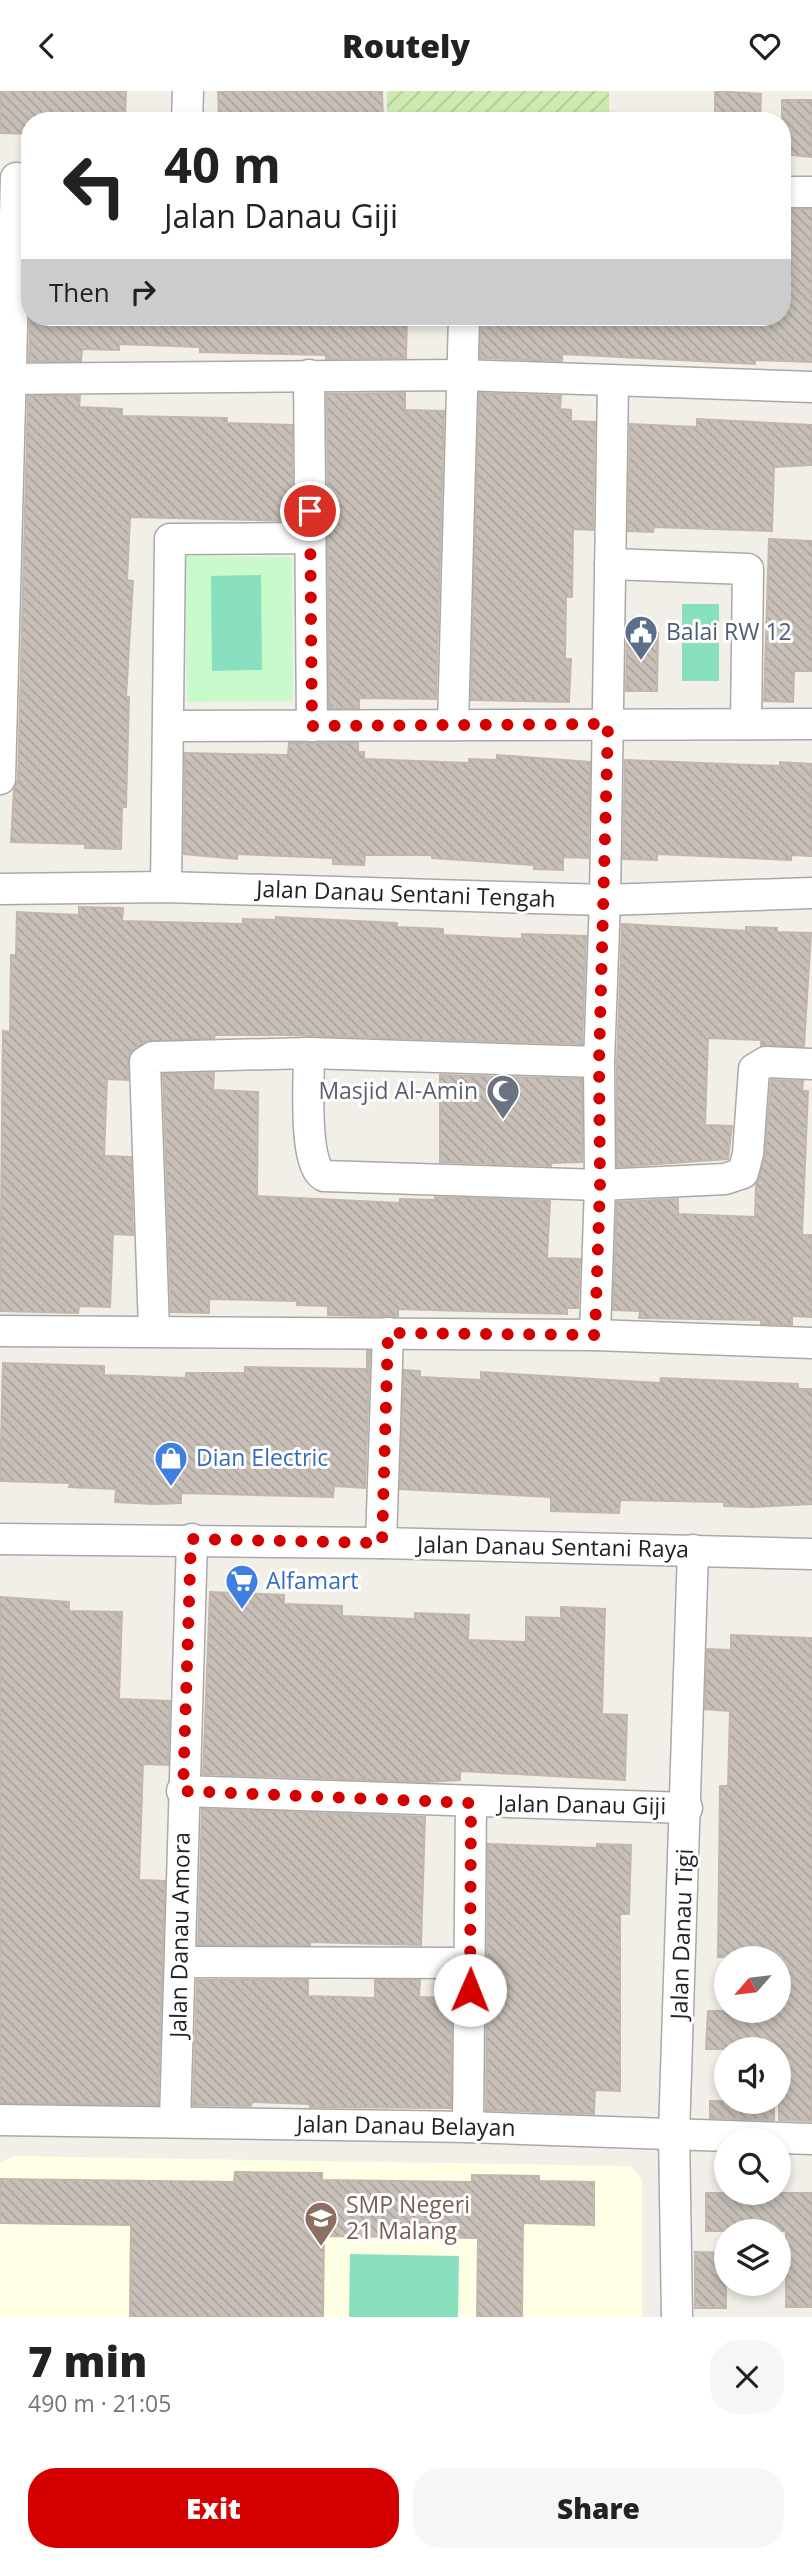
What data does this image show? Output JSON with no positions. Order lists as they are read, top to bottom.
{
  "streets": {
    "street": [
      "Jalan Danau Sentani Tengah",
      "Jalan Danau Sentani Raya",
      "Jalan Danau Giji",
      "Jalan Danau Tigi",
      "Jalan Danau Amora",
      "Jalan Danau Belayan"
    ]
  },
  "crossings": [
    ["Jalan Danau Sentani Raya", "Jalan Danau Tigi"],
    ["Jalan Danau Sentani Raya", "Jalan Danau Amora"],
    ["Jalan Danau Giji", "Jalan Danau Tigi"],
    ["Jalan Danau Giji", "Jalan Danau Amora"],
    ["Jalan Danau Tigi", "Jalan Danau Belayan"],
    ["Jalan Danau Amora", "Jalan Danau Belayan"]
  ],
  "places": {
    "public building": ["Balai RW 12"],
    "mosque": ["Masjid Al-Amin"],
    "shop": ["Dian Electric"],
    "supermarket": ["Alfamart"],
    "school or university": ["SMP Negeri 21 Malang"]
  },
  "north": "bottom left",
  "page": {
    "header": "Routely",
    "turn": ["40 m", "Jalan Danau Giji"],
    "then": "Then",
    "heading": ["7 min", "490 m · 21:05"],
    "buttons": ["Exit", "Share"]
  }
}
